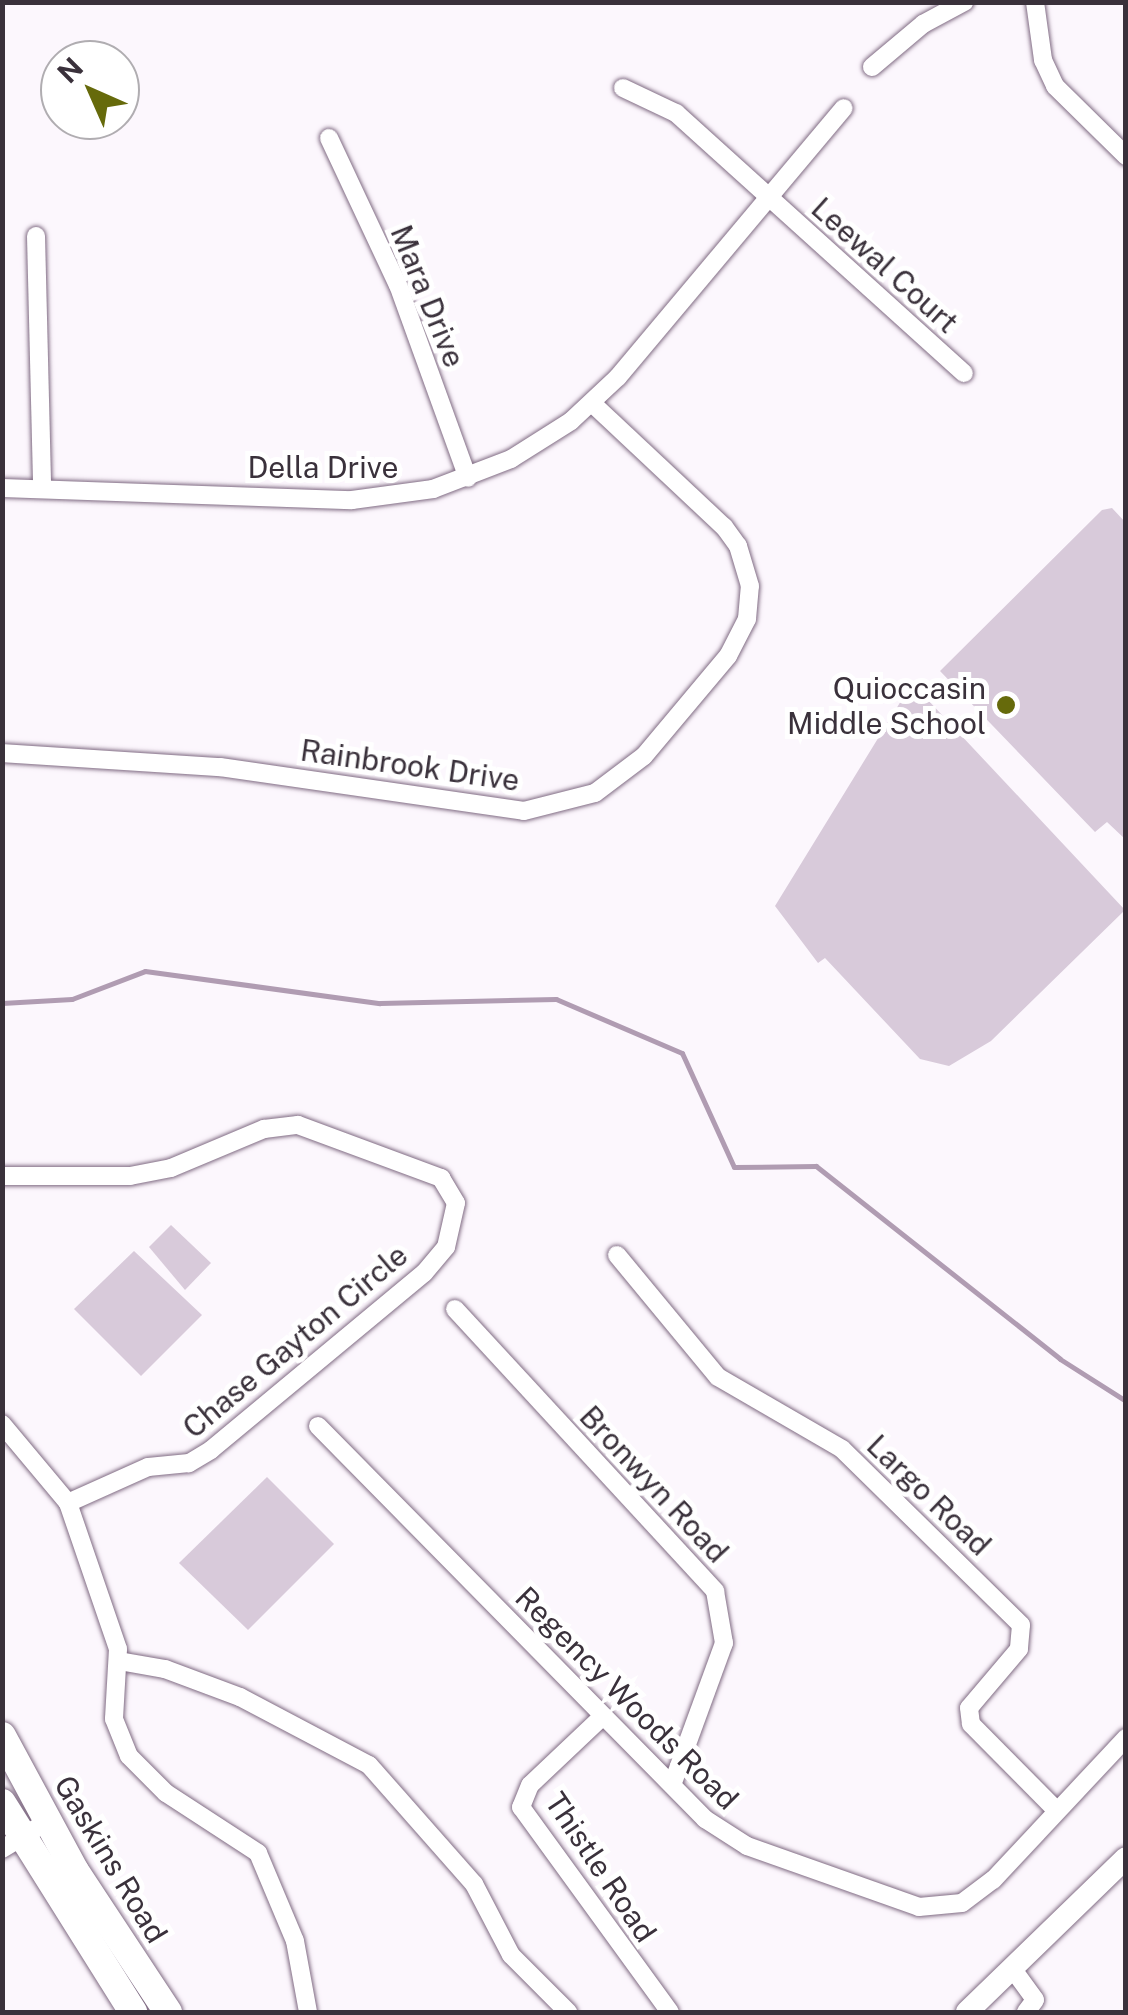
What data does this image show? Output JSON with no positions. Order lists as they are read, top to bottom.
{
  "streets": {
    "main road": ["Gaskins Road"],
    "street": [
      "Leewal Court",
      "Mara Drive",
      "Della Drive",
      "Rainbrook Drive",
      "Chase Gayton Circle",
      "Bronwyn Road",
      "Largo Road",
      "Regency Woods Road",
      "Thistle Road"
    ]
  },
  "crossings": [
    ["Leewal Court", "Della Drive"],
    ["Mara Drive", "Della Drive"],
    ["Della Drive", "Rainbrook Drive"],
    ["Bronwyn Road", "Regency Woods Road"],
    ["Largo Road", "Regency Woods Road"],
    ["Regency Woods Road", "Thistle Road"]
  ],
  "places": ["Quioccasin Middle School"],
  "north": "top left"
}
